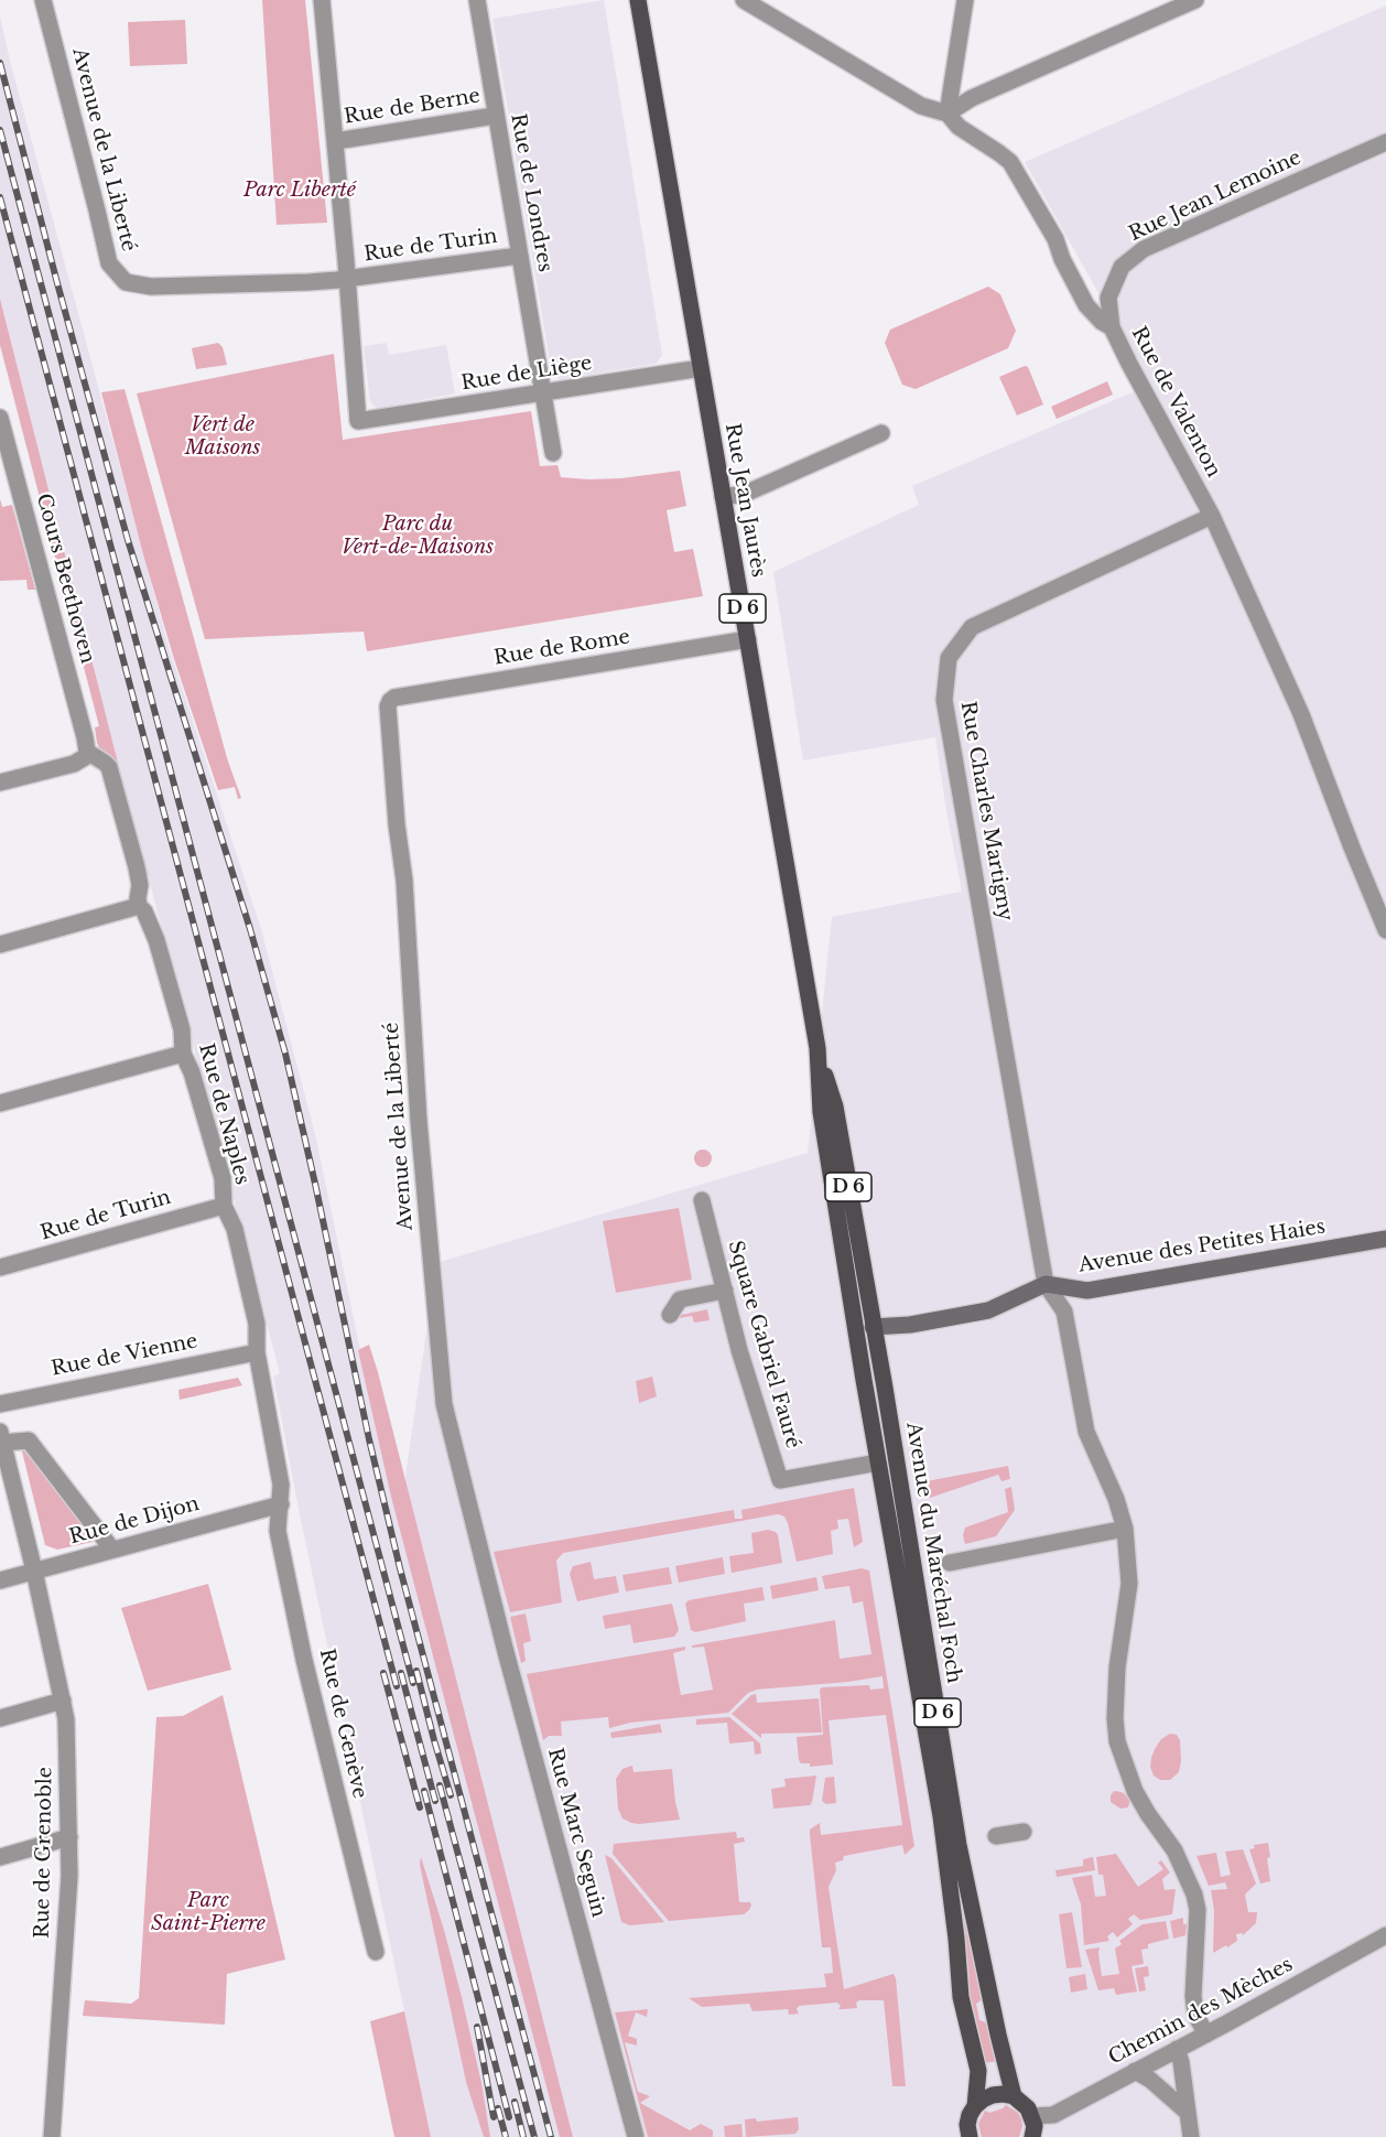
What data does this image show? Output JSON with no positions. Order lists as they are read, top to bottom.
{
  "streets": {
    "main road": ["Rue Jean Jaurès", "D 6", "Avenue du Maréchal Foch"],
    "street": [
      "Rue de Berne",
      "Avenue de la Liberté",
      "Rue de Londres",
      "Rue Jean Lemoine",
      "Rue de Turin",
      "Rue de Liège",
      "Rue de Valenton",
      "Cours Beethoven",
      "Rue de Rome",
      "Rue Charles Martigny",
      "Rue de Naples",
      "Avenue des Petites Haies",
      "Square Gabriel Fauré",
      "Rue de Vienne",
      "Rue de Dijon",
      "Rue de Genève",
      "Rue Marc Seguin",
      "Rue de Grenoble",
      "Chemin des Mèches"
    ]
  },
  "crossings": [
    ["Rue de Berne", "Rue de Londres"],
    ["Avenue de la Liberté", "Rue de Turin"],
    ["Avenue de la Liberté", "Rue de Liège"],
    ["Avenue de la Liberté", "Rue de Rome"],
    ["Avenue de la Liberté", "Rue Marc Seguin"],
    ["Rue de Londres", "Rue de Turin"],
    ["Rue de Londres", "Rue de Liège"],
    ["Rue Jean Lemoine", "Rue de Valenton"],
    ["Rue de Turin", "Rue de Liège"],
    ["Rue de Turin", "Rue de Naples"],
    ["Rue de Liège", "Rue Jean Jaurès"],
    ["Rue de Valenton", "Rue Charles Martigny"],
    ["Rue Jean Jaurès", "Rue de Rome"],
    ["Rue Jean Jaurès", "Avenue du Maréchal Foch"],
    ["Cours Beethoven", "Rue de Naples"],
    ["Rue Charles Martigny", "Avenue des Petites Haies"],
    ["Rue de Naples", "Rue de Vienne"],
    ["Rue de Naples", "Rue de Dijon"],
    ["Rue de Naples", "Rue de Genève"],
    ["Square Gabriel Fauré", "Avenue du Maréchal Foch"],
    ["Rue de Dijon", "Rue de Genève"],
    ["Rue de Dijon", "Rue de Grenoble"]
  ],
  "parks": [
    "Parc Liberté",
    "Vert de Maisons",
    "Parc du Vert-de-Maisons",
    "Parc Saint-Pierre"
  ]
}
